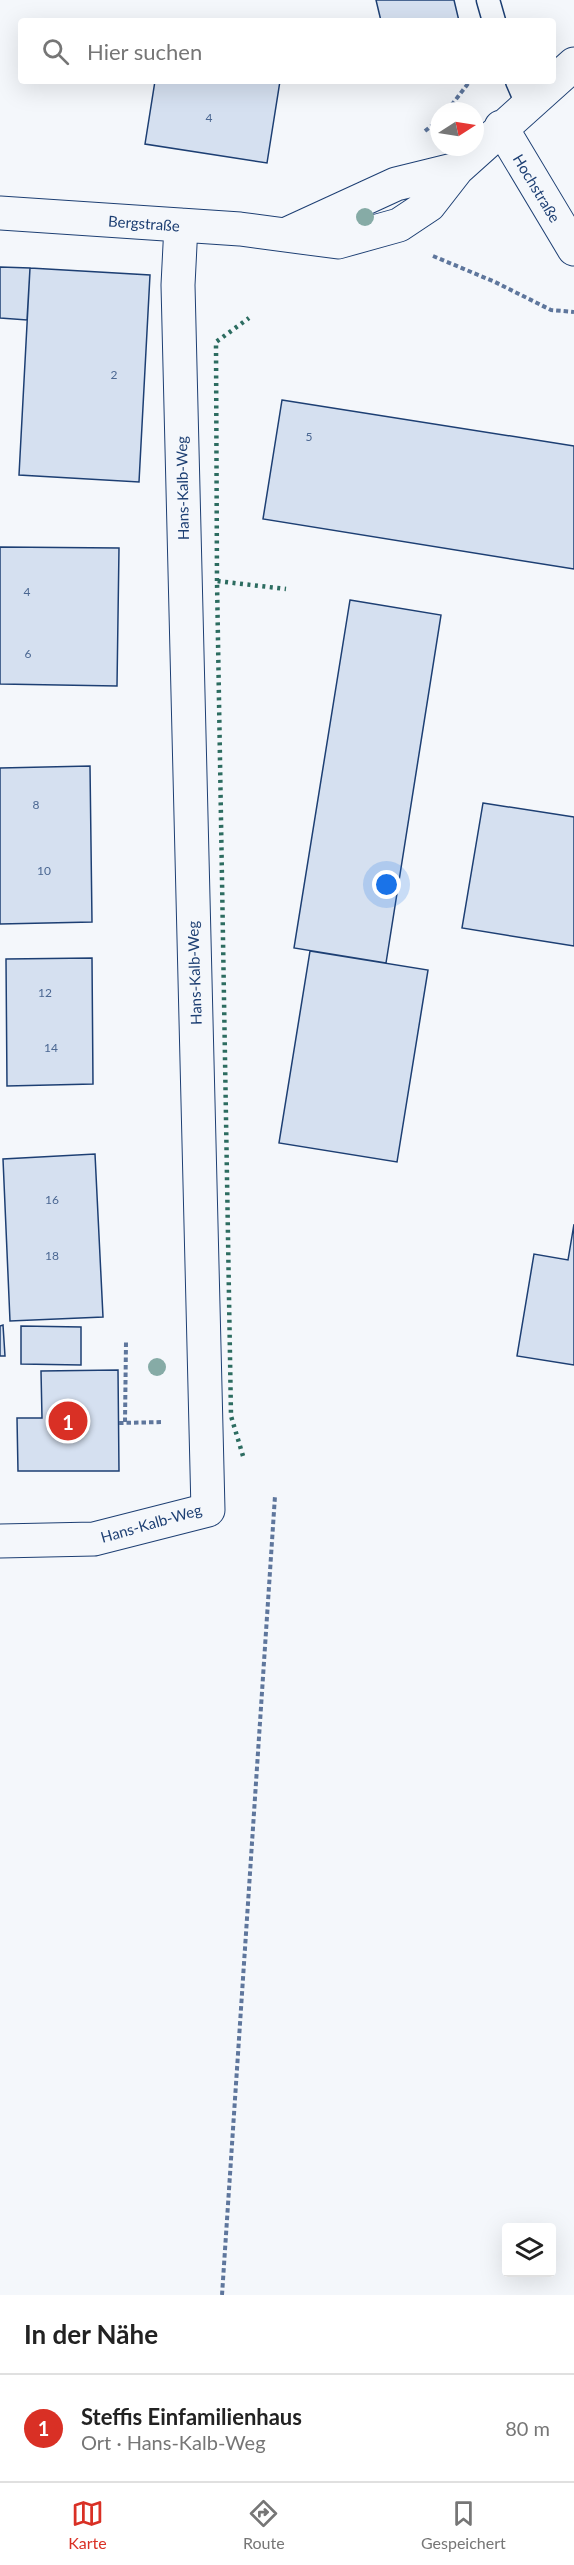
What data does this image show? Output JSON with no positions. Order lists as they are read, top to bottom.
{
  "streets": {
    "street": ["Hochstraße", "Bergstraße", "Hans-Kalb-Weg"]
  },
  "crossings": [
    ["Hochstraße", "Bergstraße"],
    ["Bergstraße", "Hans-Kalb-Weg"]
  ],
  "house_numbers": [
    "4",
    "2",
    "5",
    "4",
    "6",
    "8",
    "10",
    "12",
    "14",
    "16",
    "18"
  ],
  "north": "right",
  "page": {
    "search": "Hier suchen",
    "pins": "1",
    "heading": "In der Nähe",
    "list": [
      {
        "mark": "1",
        "name": "Steffis Einfamilienhaus",
        "note": "Ort · Hans-Kalb-Weg",
        "value": "80 m"
      }
    ],
    "nav": ["Karte", "Route", "Gespeichert"]
  }
}
